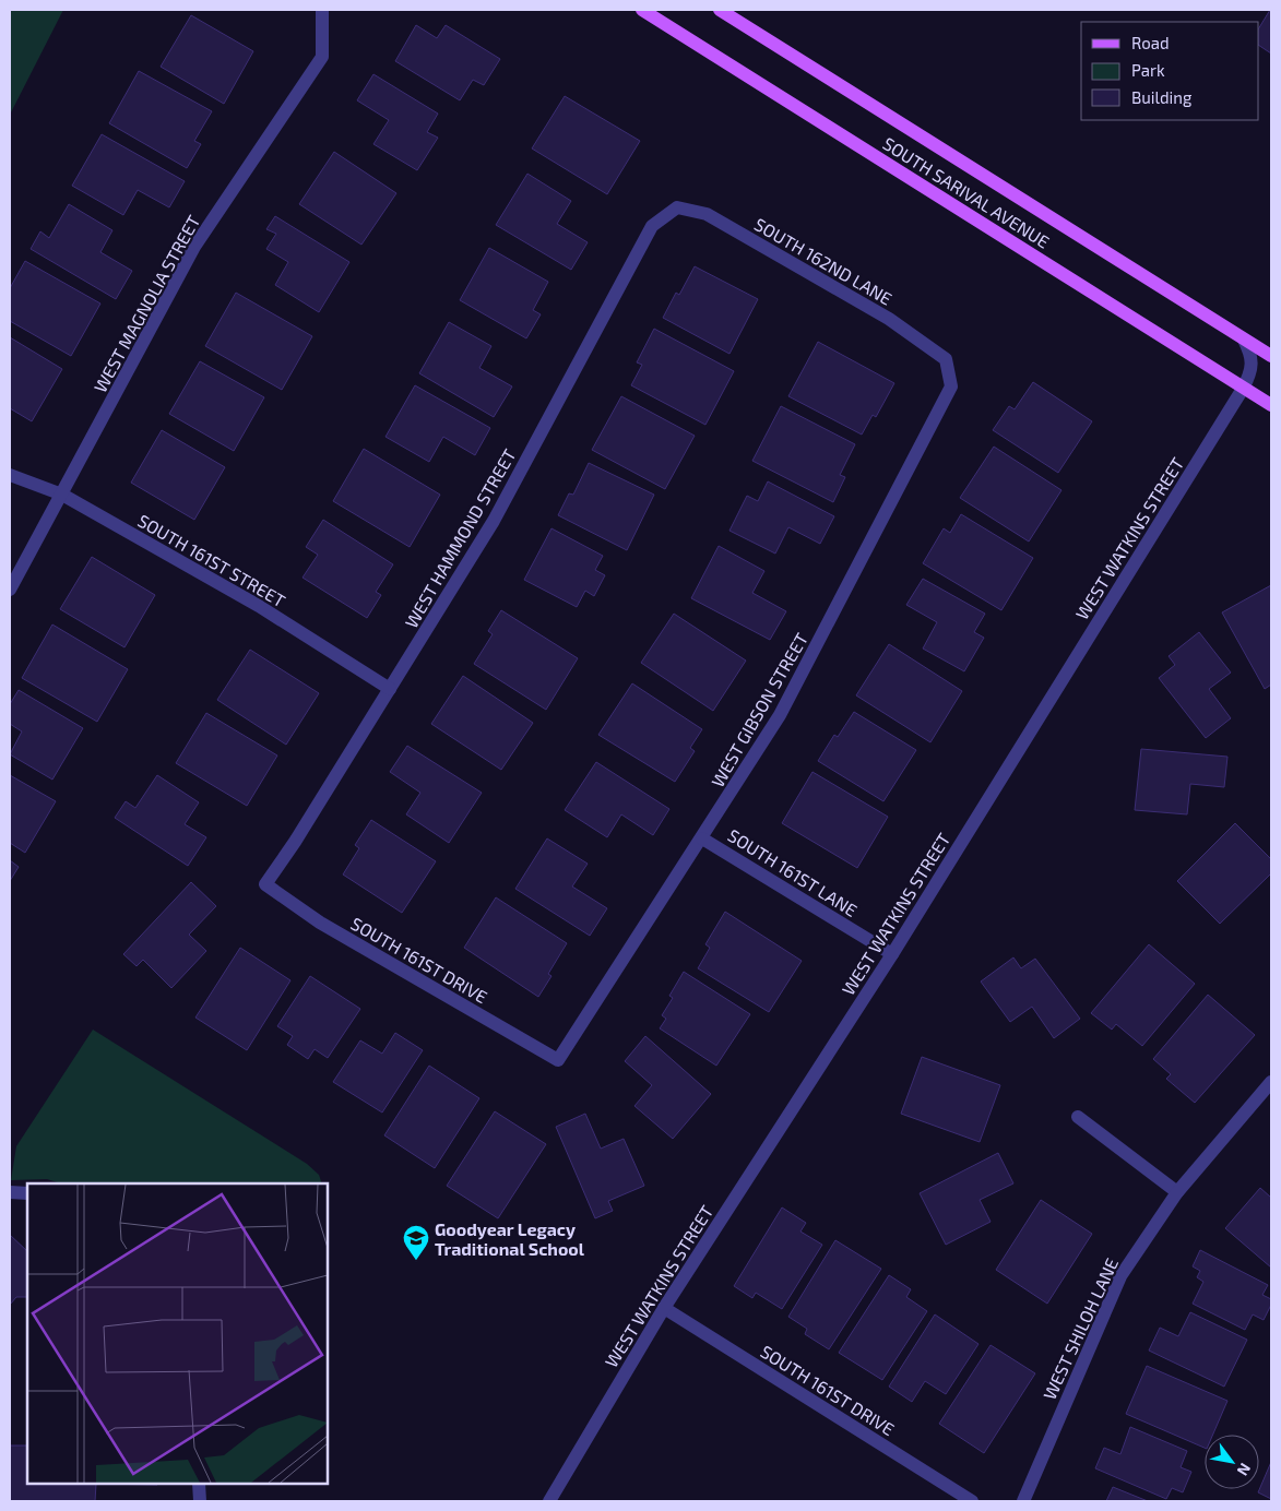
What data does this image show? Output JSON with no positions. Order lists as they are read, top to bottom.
{
  "streets": {
    "main road": ["SOUTH SARIVAL AVENUE"],
    "street": [
      "SOUTH 162ND LANE",
      "WEST MAGNOLIA STREET",
      "WEST HAMMOND STREET",
      "WEST WATKINS STREET",
      "SOUTH 161ST STREET",
      "WEST GIBSON STREET",
      "SOUTH 161ST LANE",
      "SOUTH 161ST DRIVE",
      "WEST SHILOH LANE"
    ]
  },
  "crossings": [
    ["SOUTH SARIVAL AVENUE", "WEST WATKINS STREET"],
    ["SOUTH 162ND LANE", "WEST HAMMOND STREET"],
    ["SOUTH 162ND LANE", "WEST GIBSON STREET"],
    ["WEST MAGNOLIA STREET", "SOUTH 161ST STREET"],
    ["WEST HAMMOND STREET", "SOUTH 161ST STREET"],
    ["WEST HAMMOND STREET", "SOUTH 161ST DRIVE"],
    ["WEST WATKINS STREET", "SOUTH 161ST LANE"],
    ["WEST WATKINS STREET", "SOUTH 161ST DRIVE"],
    ["WEST GIBSON STREET", "SOUTH 161ST LANE"],
    ["WEST GIBSON STREET", "SOUTH 161ST DRIVE"]
  ],
  "places": {
    "school or university": ["Goodyear Legacy Traditional School"]
  },
  "legend": ["Road", "Park", "Building"],
  "north": "bottom right"
}
